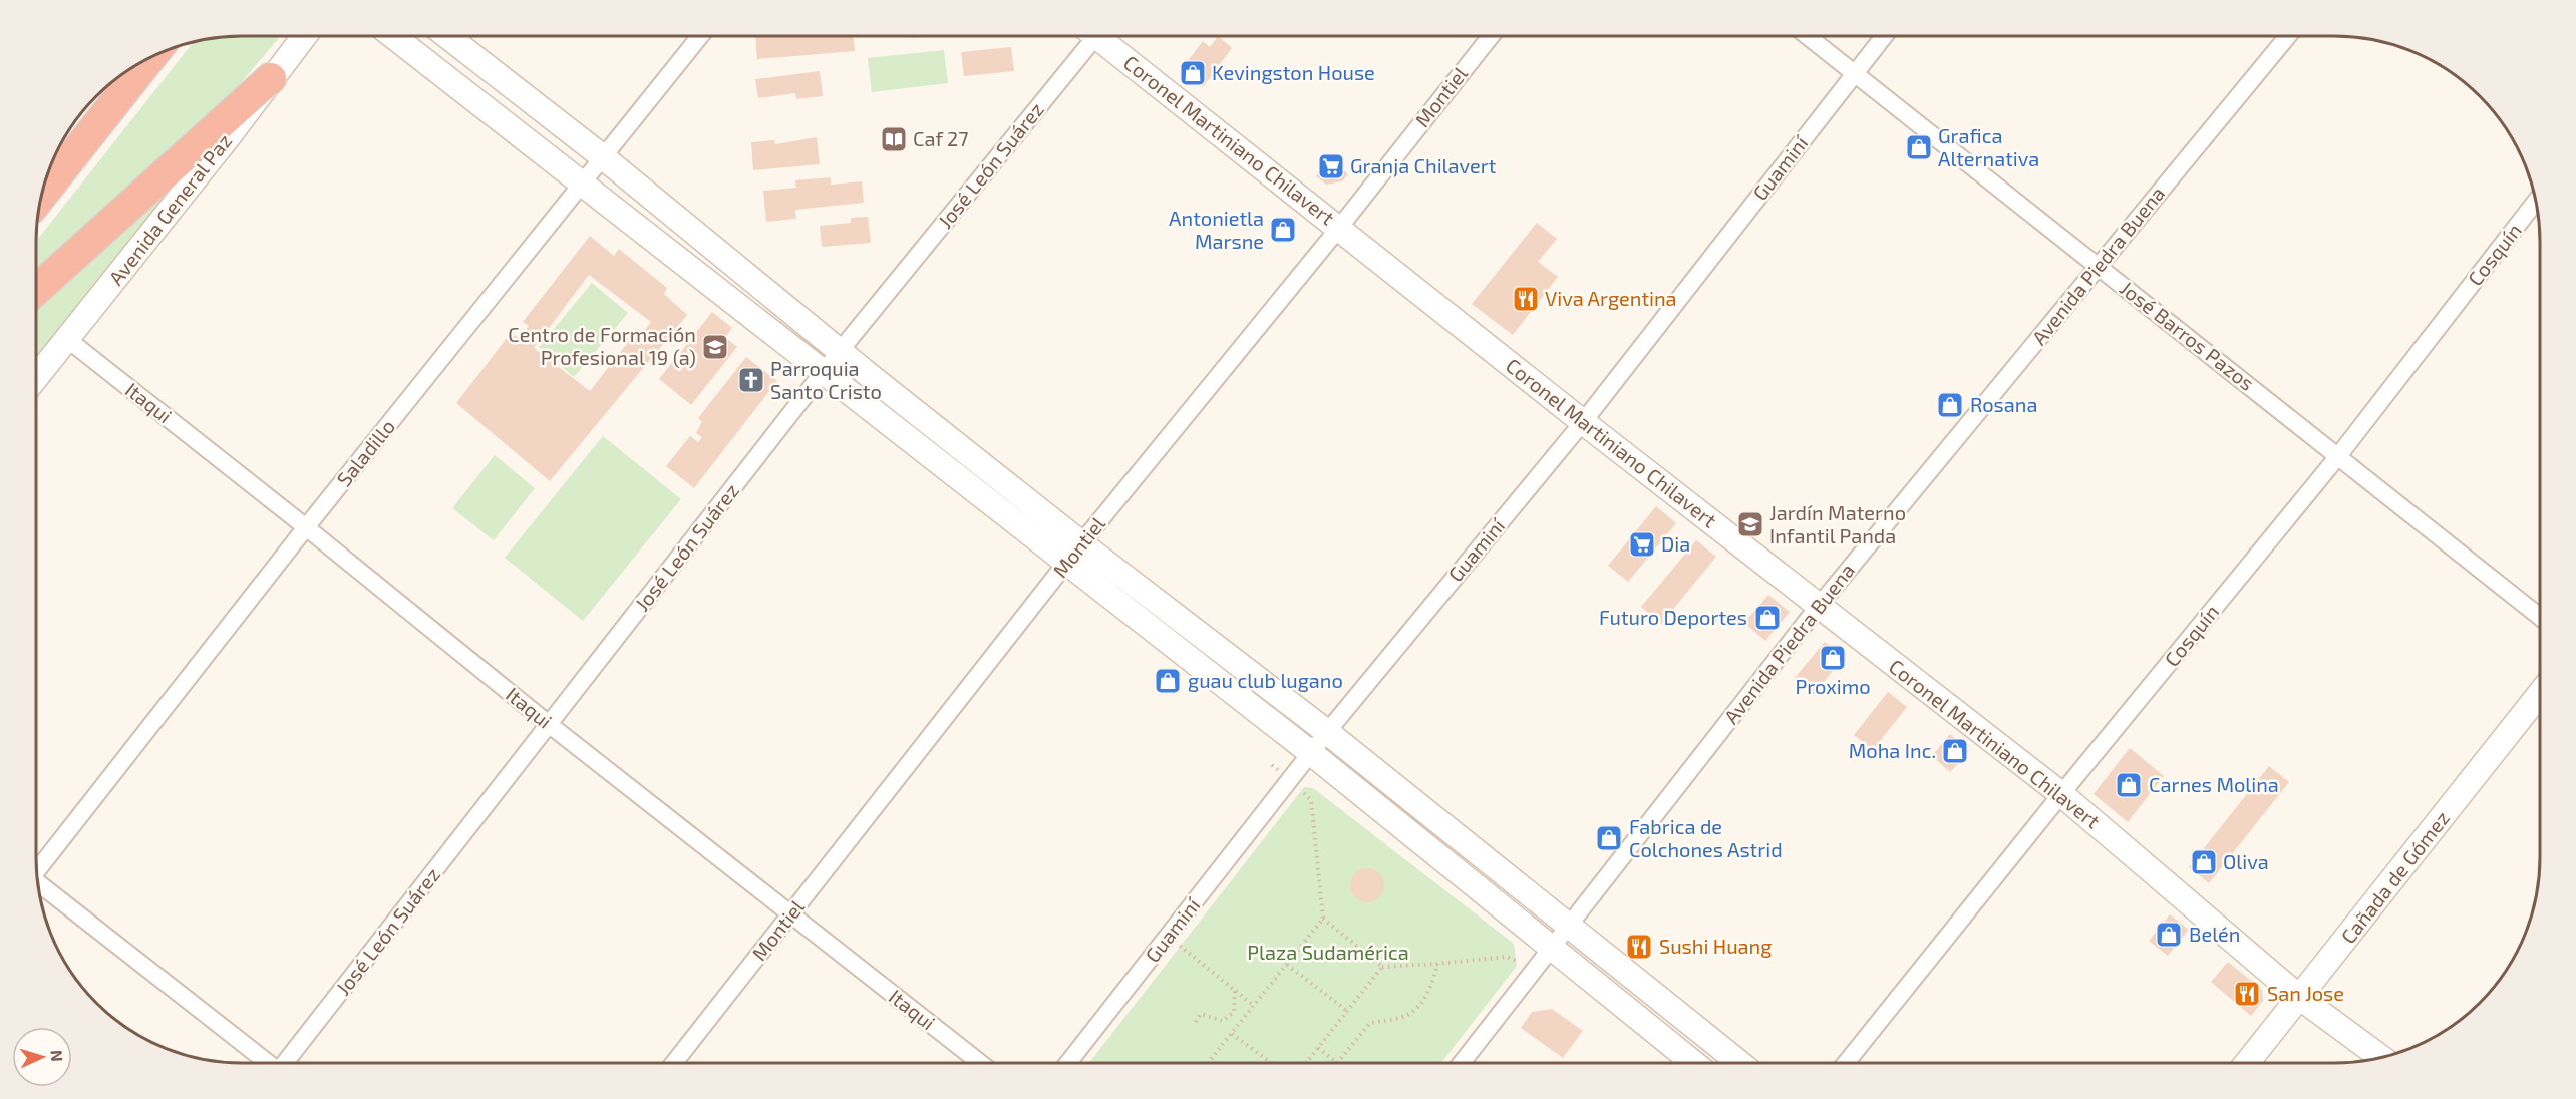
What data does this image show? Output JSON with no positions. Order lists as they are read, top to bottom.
{
  "streets": {
    "main road": ["Coronel Martiniano Chilavert", "Avenida General Paz", "Cañada de Gómez"],
    "street": [
      "Montiel",
      "José León Suárez",
      "Guaminí",
      "Cosquín",
      "Avenida Piedra Buena",
      "José Barros Pazos",
      "Itaqui",
      "Saladillo"
    ]
  },
  "crossings": [
    ["Montiel", "Coronel Martiniano Chilavert"],
    ["Montiel", "Itaqui"],
    ["Coronel Martiniano Chilavert", "Guaminí"],
    ["Coronel Martiniano Chilavert", "Cosquín"],
    ["Coronel Martiniano Chilavert", "Avenida Piedra Buena"],
    ["Coronel Martiniano Chilavert", "Cañada de Gómez"],
    ["José León Suárez", "Itaqui"],
    ["Guaminí", "José Barros Pazos"],
    ["Avenida General Paz", "Itaqui"],
    ["Cosquín", "José Barros Pazos"],
    ["Avenida Piedra Buena", "José Barros Pazos"],
    ["Itaqui", "Saladillo"]
  ],
  "parks": ["Plaza Sudamérica"],
  "places": {
    "shop": [
      "Kevingston House",
      "Grafica Alternativa",
      "Antonietla Marsne",
      "Rosana",
      "Futuro Deportes",
      "Proximo",
      "guau club lugano",
      "Moha Inc.",
      "Carnes Molina",
      "Fabrica de Colchones Astrid",
      "Oliva",
      "Belén"
    ],
    "library": ["Caf 27"],
    "supermarket": ["Granja Chilavert", "Dia"],
    "restaurant": ["Viva Argentina", "Sushi Huang", "San Jose"],
    "school or university": ["Centro de Formación Profesional 19 (a)", "Jardín Materno Infantil Panda"],
    "church": ["Parroquia Santo Cristo"]
  },
  "north": "right"
}
